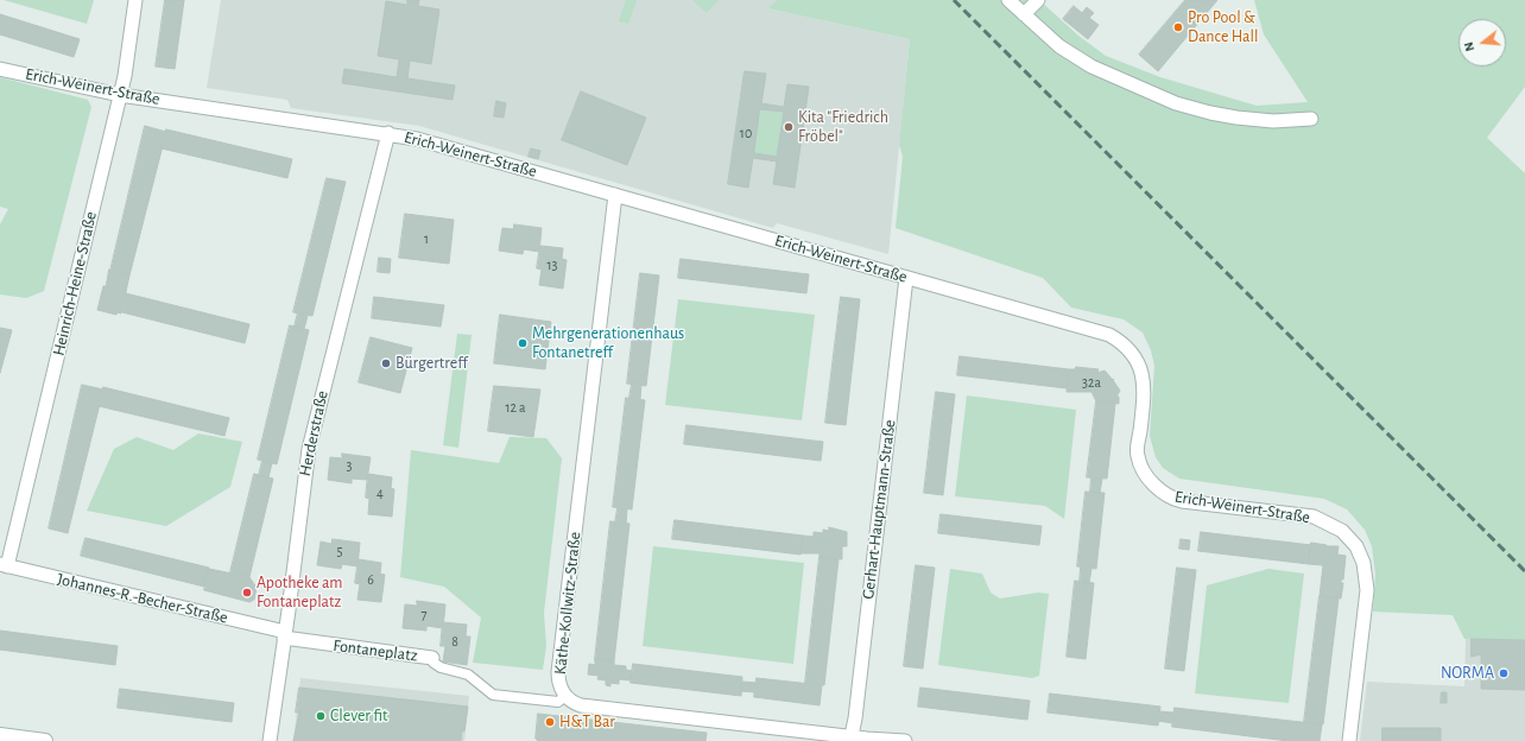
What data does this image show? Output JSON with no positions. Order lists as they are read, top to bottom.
{
  "streets": {
    "street": [
      "Erich-Weinert-Straße",
      "Heinrich-Heine-Straße",
      "Herderstraße",
      "Gerhart-Hauptmann-Straße",
      "Johannes-R.-Becher-Straße",
      "Käthe-Kollwitz-Straße",
      "Fontaneplatz"
    ]
  },
  "crossings": [
    ["Erich-Weinert-Straße", "Heinrich-Heine-Straße"],
    ["Erich-Weinert-Straße", "Herderstraße"],
    ["Erich-Weinert-Straße", "Gerhart-Hauptmann-Straße"],
    ["Erich-Weinert-Straße", "Käthe-Kollwitz-Straße"],
    ["Heinrich-Heine-Straße", "Johannes-R.-Becher-Straße"],
    ["Herderstraße", "Johannes-R.-Becher-Straße"],
    ["Herderstraße", "Fontaneplatz"],
    ["Gerhart-Hauptmann-Straße", "Käthe-Kollwitz-Straße"],
    ["Johannes-R.-Becher-Straße", "Fontaneplatz"],
    ["Käthe-Kollwitz-Straße", "Fontaneplatz"]
  ],
  "places": [
    "Pro Pool & Dance Hall",
    "Kita \"Friedrich Fröbel\"",
    "Mehrgenerationenhaus Fontanetreff",
    "Bürgertreff",
    "Apotheke am Fontaneplatz",
    "NORMA",
    "Clever fit",
    "H&T Bar"
  ],
  "house_numbers": [
    "10",
    "1",
    "13",
    "32a",
    "12 a",
    "3",
    "4",
    "5",
    "6",
    "7",
    "8"
  ],
  "north": "left"
}
